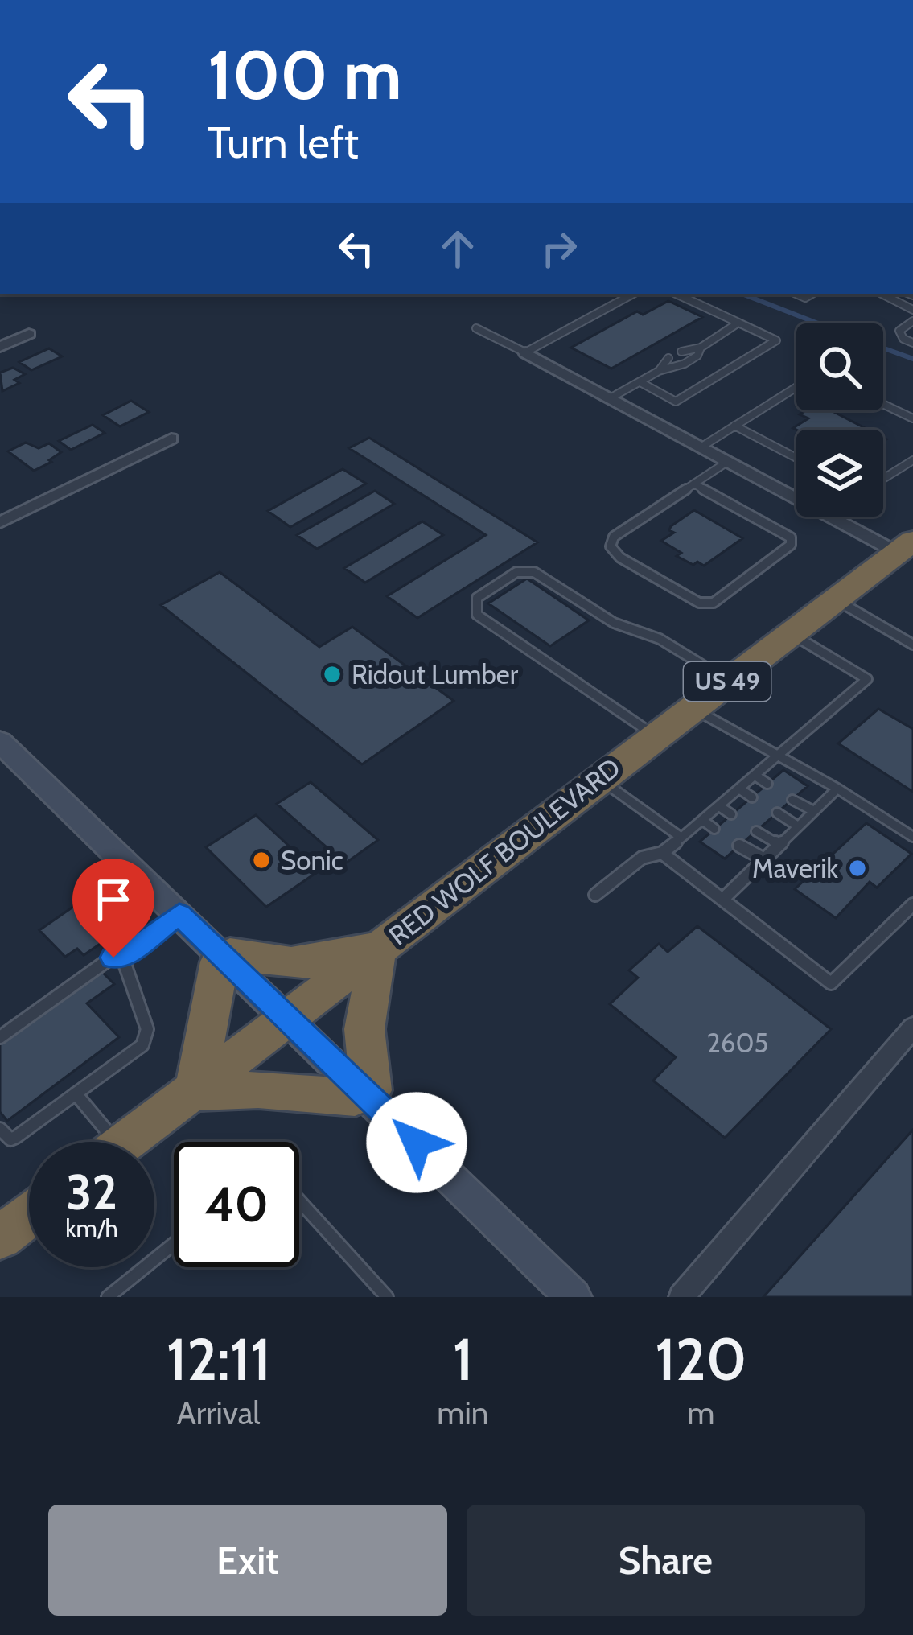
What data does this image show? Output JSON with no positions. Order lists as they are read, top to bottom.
{
  "streets": {
    "highway": ["US 49", "RED WOLF BOULEVARD"]
  },
  "places": ["Ridout Lumber", "Sonic", "Maverik"],
  "house_numbers": ["2605"],
  "page": {
    "turn": ["100 m", "Turn left"],
    "speed": "32 km/h",
    "limit": "40",
    "eta": [
      "12:11",
      "Arrival",
      "1",
      "min",
      "120",
      "m"
    ],
    "buttons": ["Exit", "Share"]
  }
}
